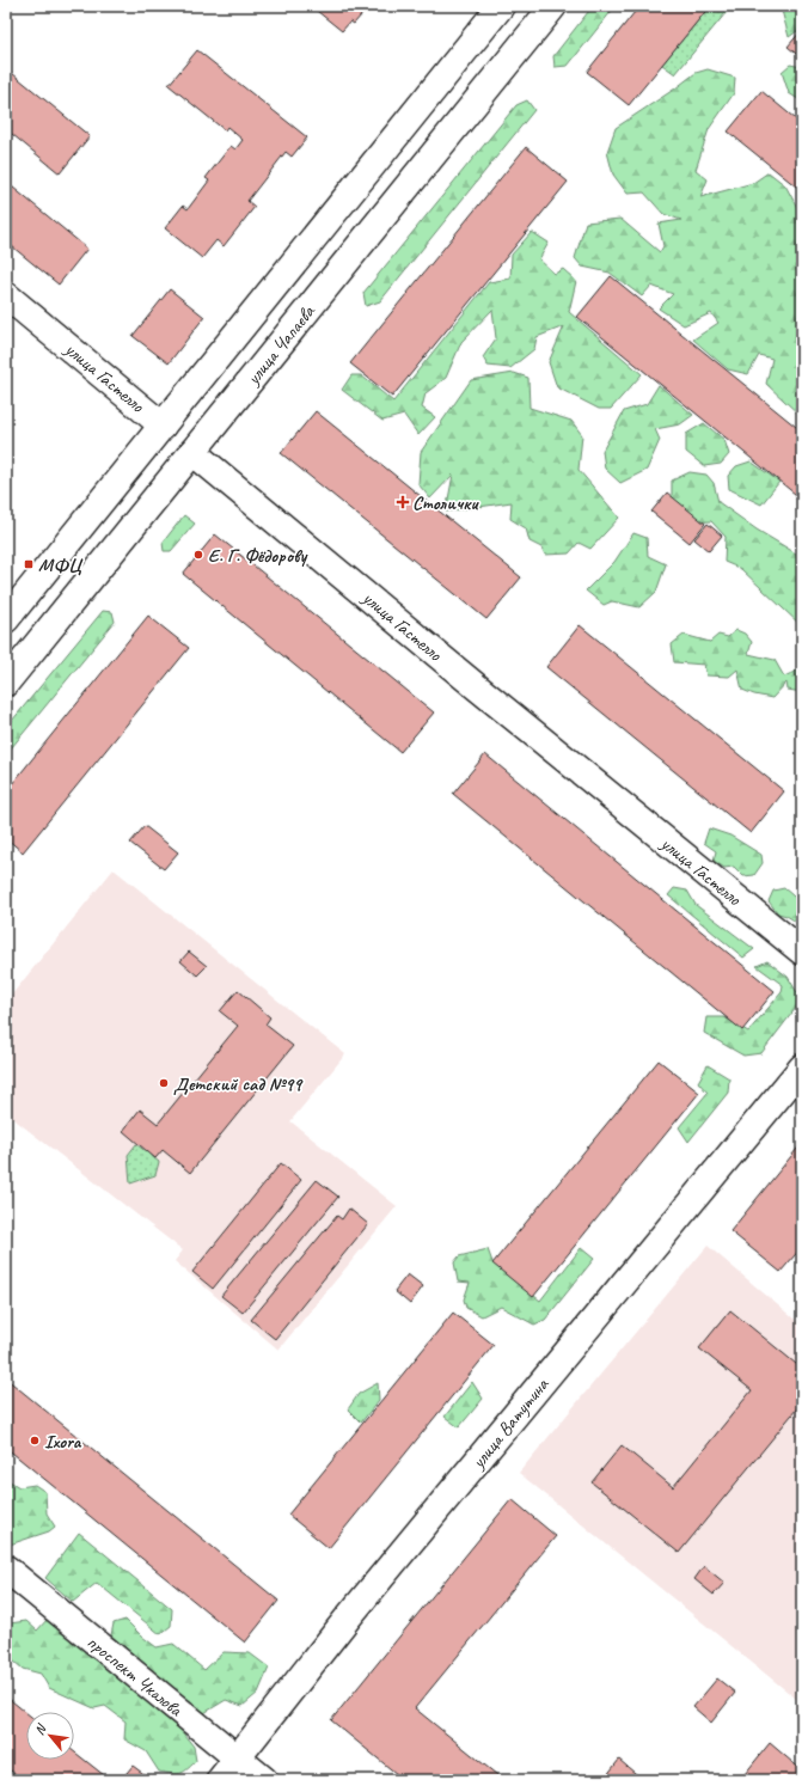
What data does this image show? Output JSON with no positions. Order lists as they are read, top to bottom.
{
  "streets": {
    "street": [
      "улица Чапаева",
      "улица Гастелло",
      "улица Ватутина",
      "проспект Чкалова"
    ]
  },
  "crossings": [
    ["улица Чапаева", "улица Гастелло"],
    ["улица Ватутина", "проспект Чкалова"]
  ],
  "places": {
    "health": ["Столички"],
    "other": ["Е. Г. Фёдорову", "Детский сад №99", "Ixora"],
    "transit": ["МФЦ"]
  },
  "north": "top left"
}
